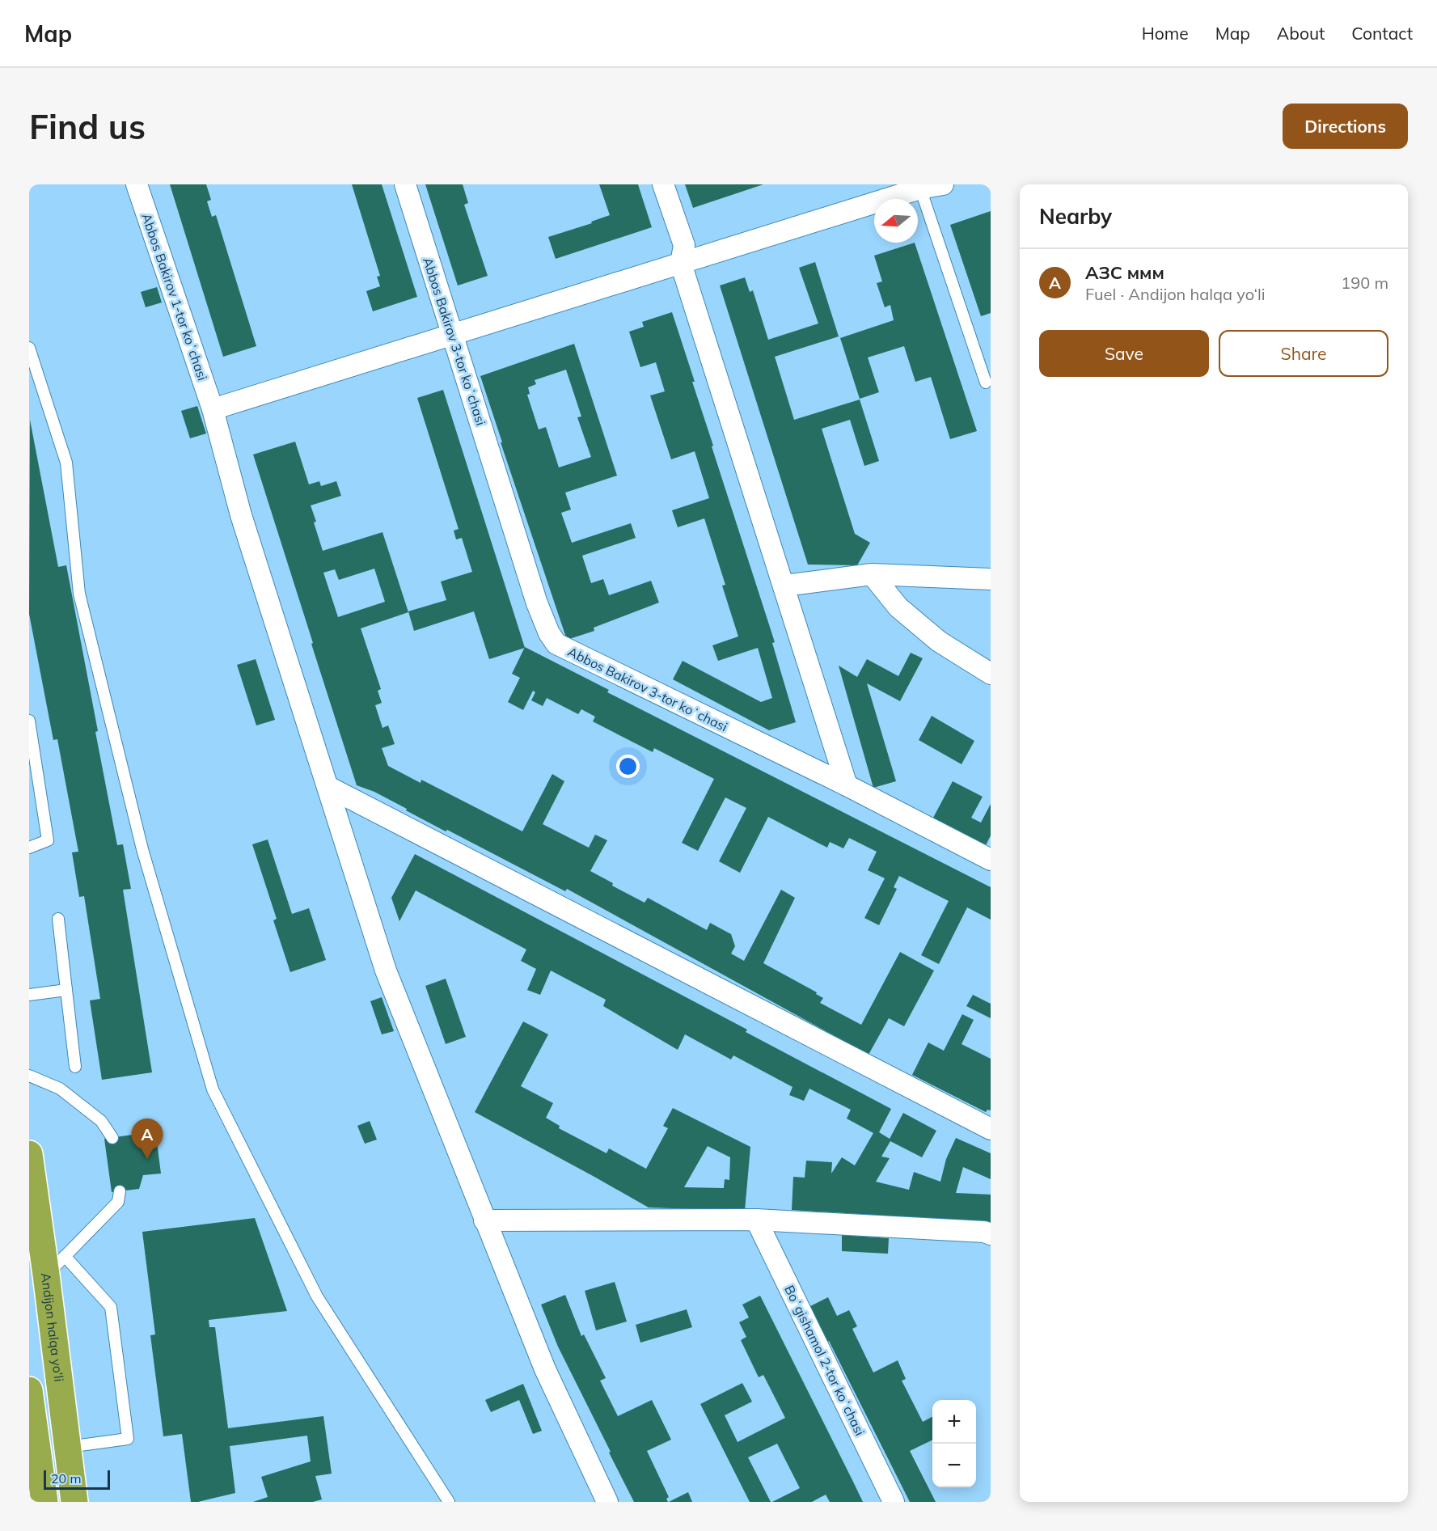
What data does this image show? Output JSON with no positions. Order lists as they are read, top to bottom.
{
  "streets": {
    "highway": ["Andijon halqa yo‘li"],
    "street": ["Abbos Bakirov 1-tor koʻchasi", "Abbos Bakirov 3-tor koʻchasi", "Boʻgishamol 2-tor koʻchasi"]
  },
  "scale_bar": "20 m",
  "north": "left",
  "page": {
    "header": "Map",
    "nav": [
      "Home",
      "Map",
      "About",
      "Contact"
    ],
    "buttons": [
      "Directions",
      ["Save", "Share"]
    ],
    "title": "Find us",
    "heading": "Nearby",
    "list": [
      {
        "mark": "A",
        "name": "АЗС ммм",
        "note": "Fuel · Andijon halqa yo‘li",
        "value": "190 m"
      }
    ],
    "pins": "A",
    "map_buttons": ["+", "−"],
    "scale": "20 m"
  }
}
